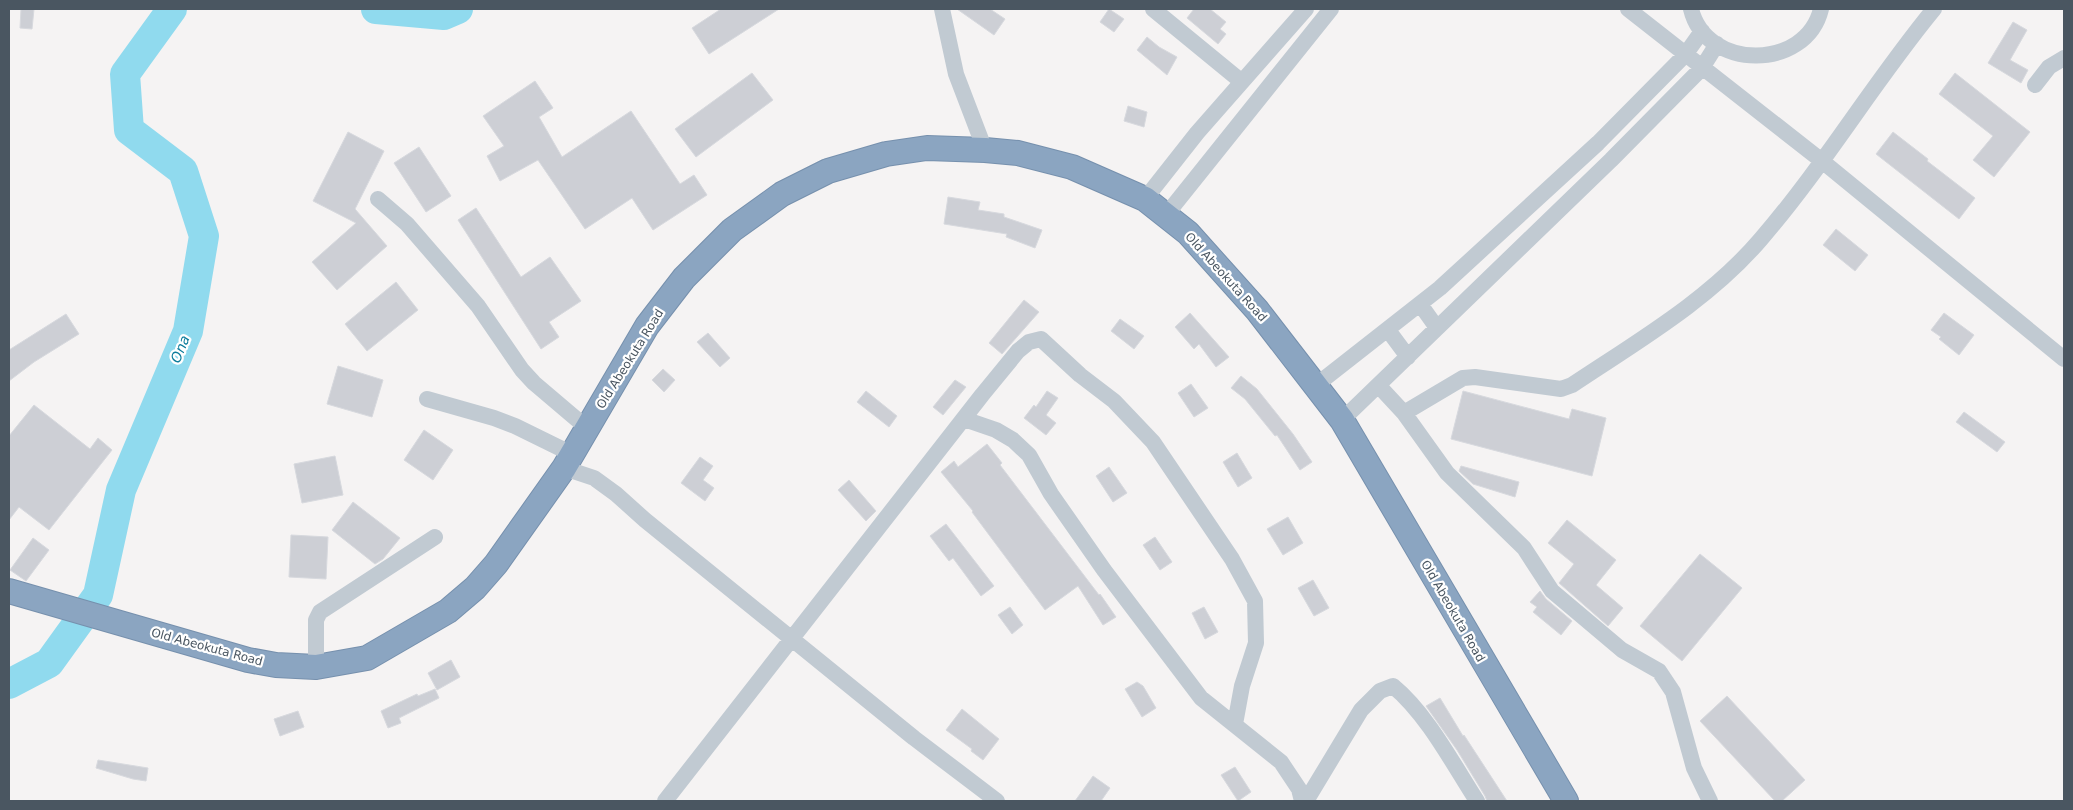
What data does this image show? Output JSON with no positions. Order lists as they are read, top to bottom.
{
  "streets": {
    "highway": ["Old Abeokuta Road"]
  },
  "water": ["Ona"]
}
